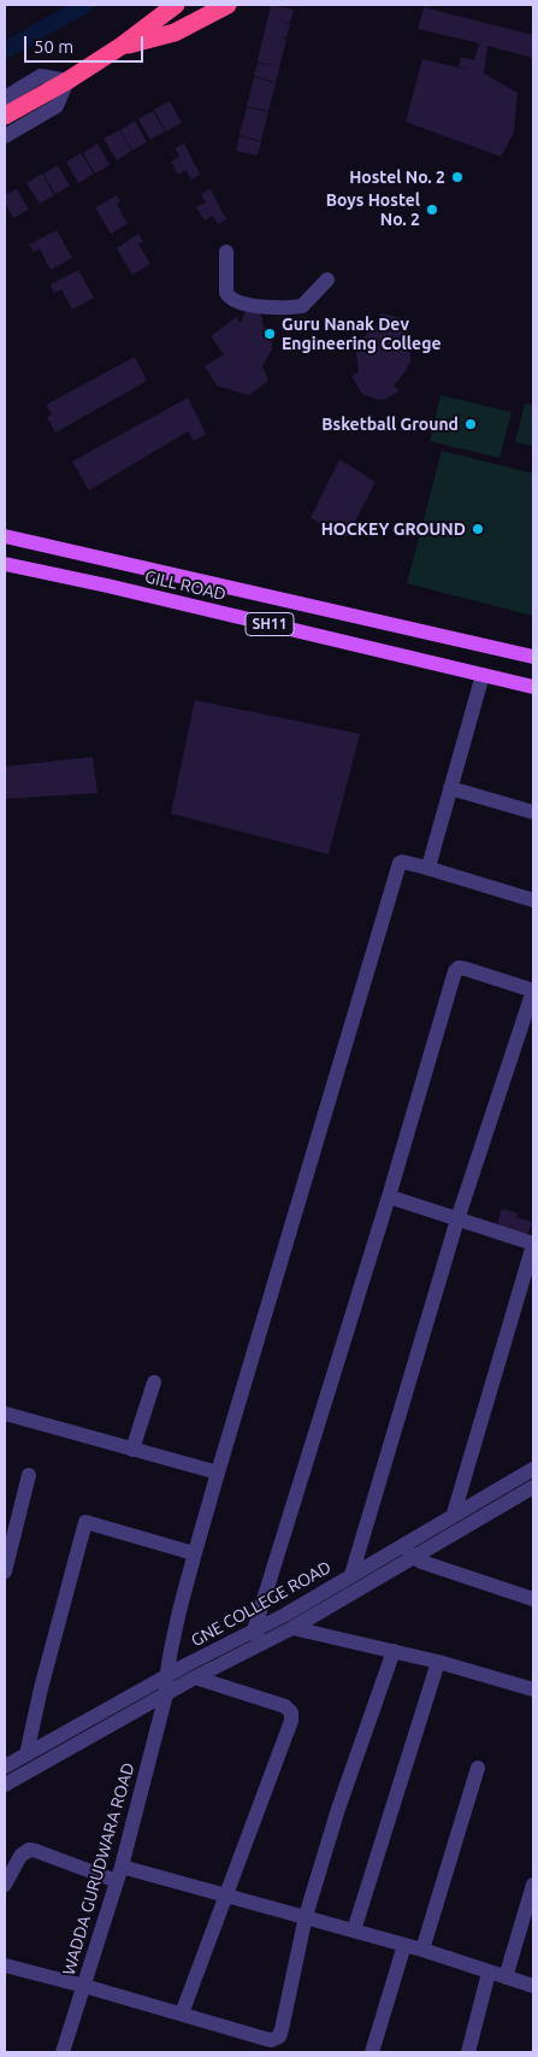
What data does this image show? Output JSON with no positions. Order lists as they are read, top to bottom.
{
  "streets": {
    "main road": ["GILL ROAD", "SH11"],
    "street": ["GNE COLLEGE ROAD", "WADDA GURUDWARA ROAD"]
  },
  "crossings": [
    ["GNE COLLEGE ROAD", "WADDA GURUDWARA ROAD"]
  ],
  "places": [
    "Hostel No. 2",
    "Boys Hostel No. 2",
    "Guru Nanak Dev Engineering College",
    "Bsketball Ground",
    "HOCKEY GROUND"
  ],
  "scale_bar": "50 m"
}
